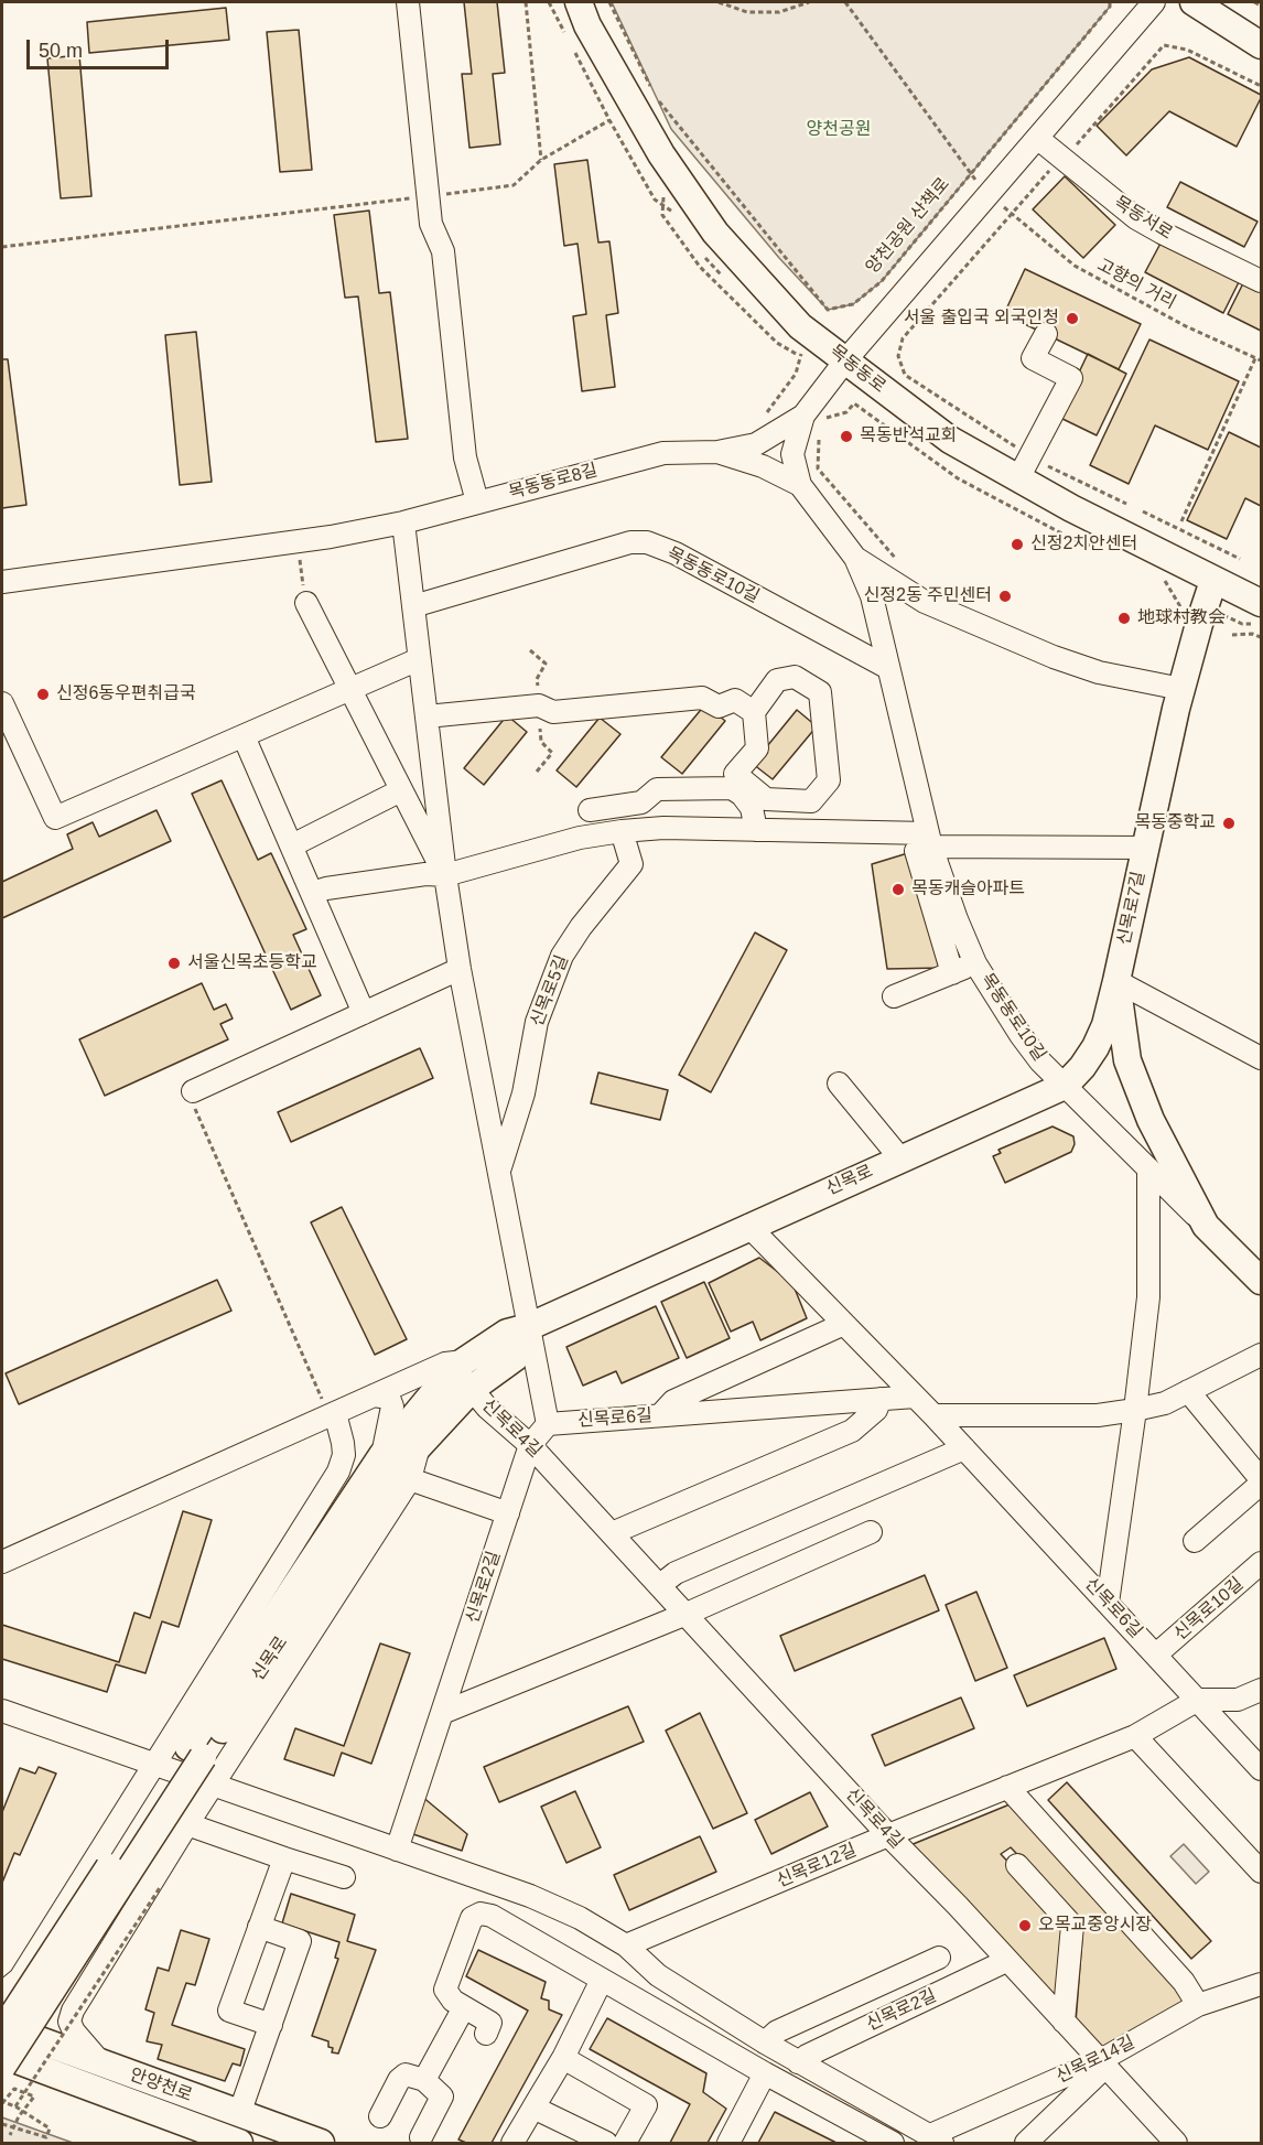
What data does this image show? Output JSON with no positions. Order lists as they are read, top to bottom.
{
  "streets": {
    "main road": [
      "목동동로",
      "신목로7길",
      "신목로",
      "안양천로"
    ],
    "street": [
      "목동서로",
      "목동동로8길",
      "목동동로10길",
      "신목로5길",
      "신목로6길",
      "신목로4길",
      "신목로2길",
      "신목로10길",
      "신목로12길",
      "신목로14길"
    ],
    "path": ["양천공원 산책로", "고향의 거리"]
  },
  "crossings": [
    ["목동서로", "목동동로10길"],
    ["양천공원 산책로", "고향의 거리"],
    ["고향의 거리", "목동동로10길"],
    ["목동동로", "목동동로10길"],
    ["목동동로", "신목로7길"],
    ["목동동로8길", "목동동로10길"],
    ["목동동로8길", "신목로5길"],
    ["목동동로10길", "신목로5길"],
    ["목동동로10길", "신목로"],
    ["신목로5길", "신목로"],
    ["신목로", "신목로6길"],
    ["신목로", "신목로4길"],
    ["신목로6길", "신목로2길"],
    ["신목로6길", "신목로10길"],
    ["신목로6길", "신목로12길"],
    ["신목로4길", "신목로2길"],
    ["신목로4길", "신목로12길"],
    ["신목로4길", "신목로14길"]
  ],
  "parks": ["양천공원"],
  "places": [
    "서울 출입국 외국인청",
    "목동반석교회",
    "신정2치안센터",
    "신정2동 주민센터",
    "地球村教会",
    "신정6동우편취급국",
    "목동중학교",
    "목동캐슬아파트",
    "서울신목초등학교",
    "오목교중앙시장"
  ],
  "scale_bar": "50 m"
}
